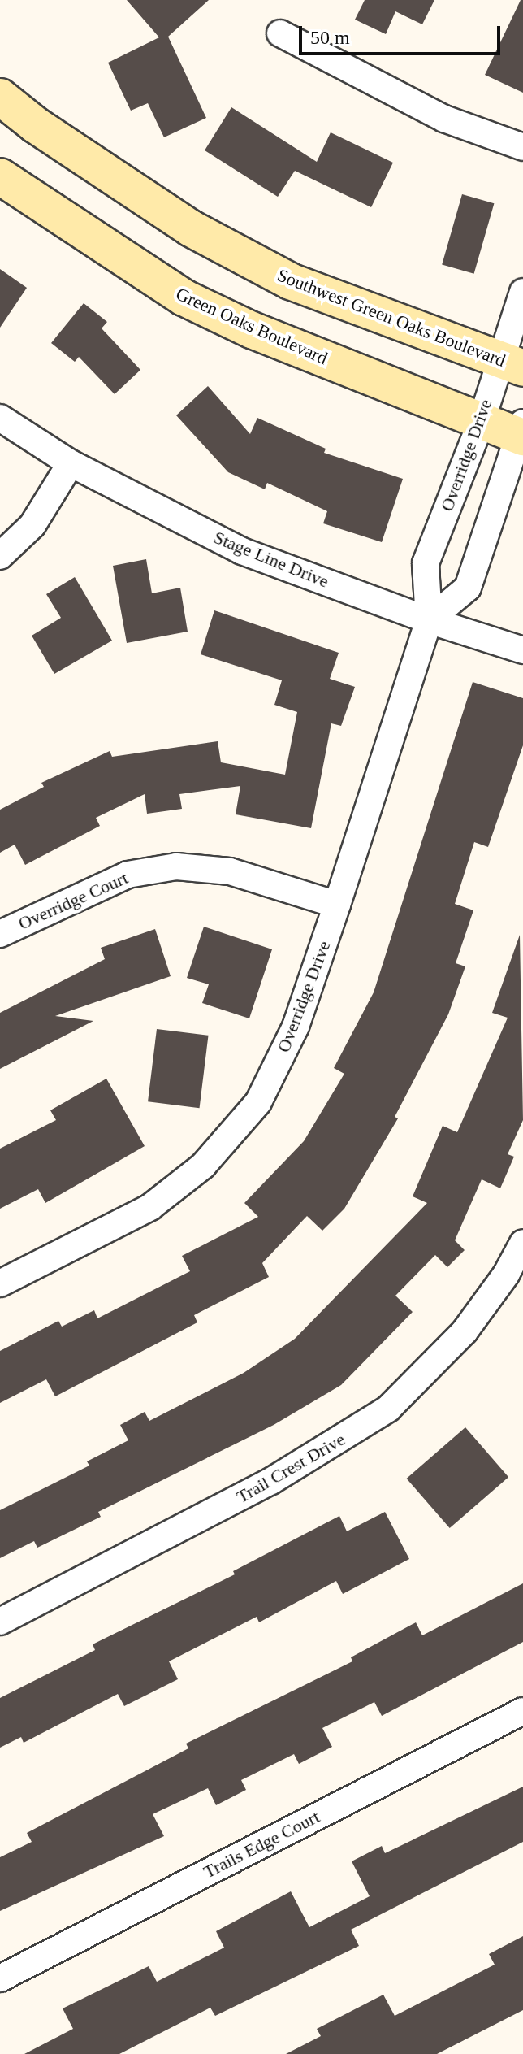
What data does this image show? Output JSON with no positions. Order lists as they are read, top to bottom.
{
  "streets": {
    "main road": ["Southwest Green Oaks Boulevard", "Green Oaks Boulevard"],
    "street": [
      "Overridge Drive",
      "Stage Line Drive",
      "Overridge Court",
      "Trail Crest Drive",
      "Trails Edge Court"
    ]
  },
  "crossings": [
    ["Southwest Green Oaks Boulevard", "Overridge Drive"],
    ["Green Oaks Boulevard", "Overridge Drive"],
    ["Overridge Drive", "Stage Line Drive"],
    ["Overridge Drive", "Overridge Court"]
  ],
  "scale_bar": "50 m"
}
